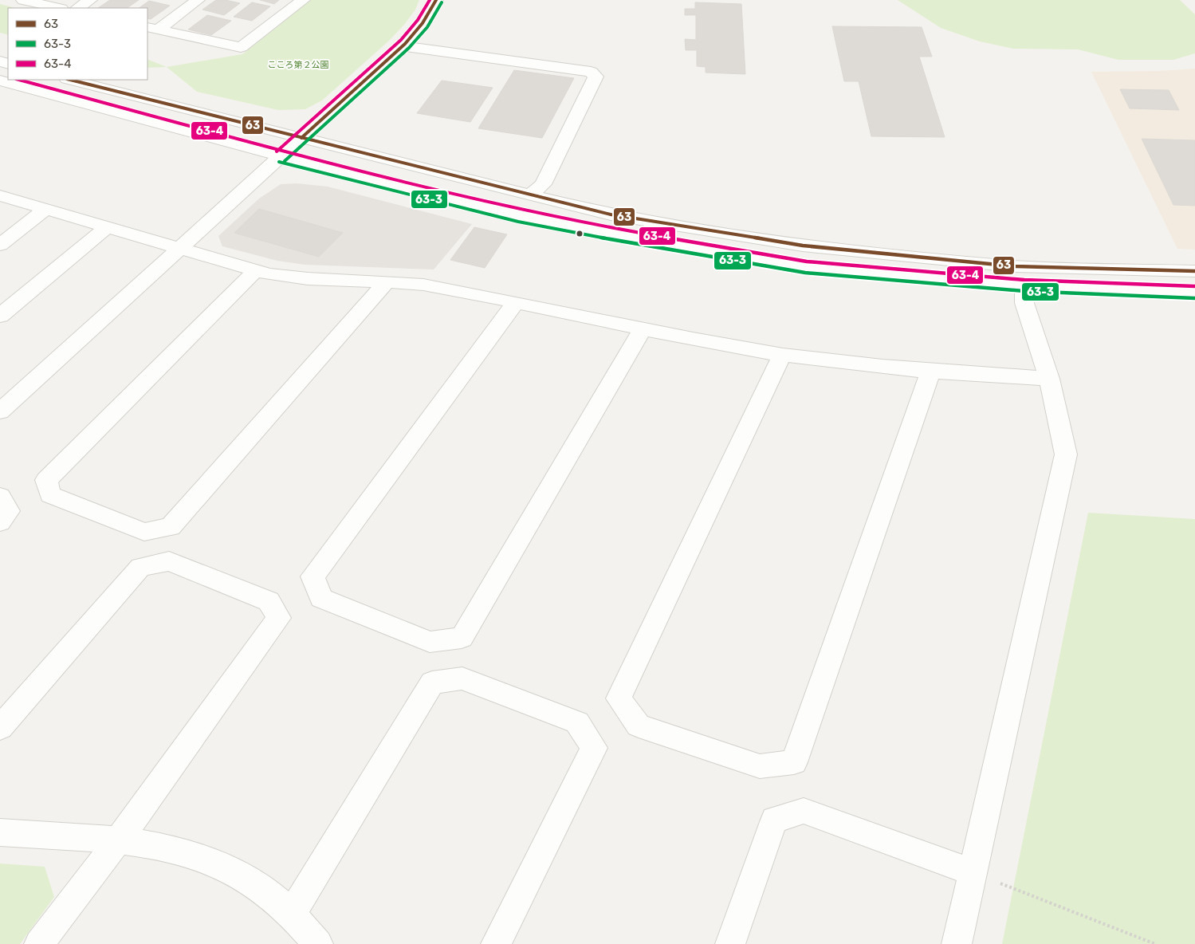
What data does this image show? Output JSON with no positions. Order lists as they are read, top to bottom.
{
  "parks": ["こころ第２公園"],
  "lines": ["transit line 63", "transit line 63-4", "transit line 63-3"],
  "legend": ["63", "63-3", "63-4"]
}
